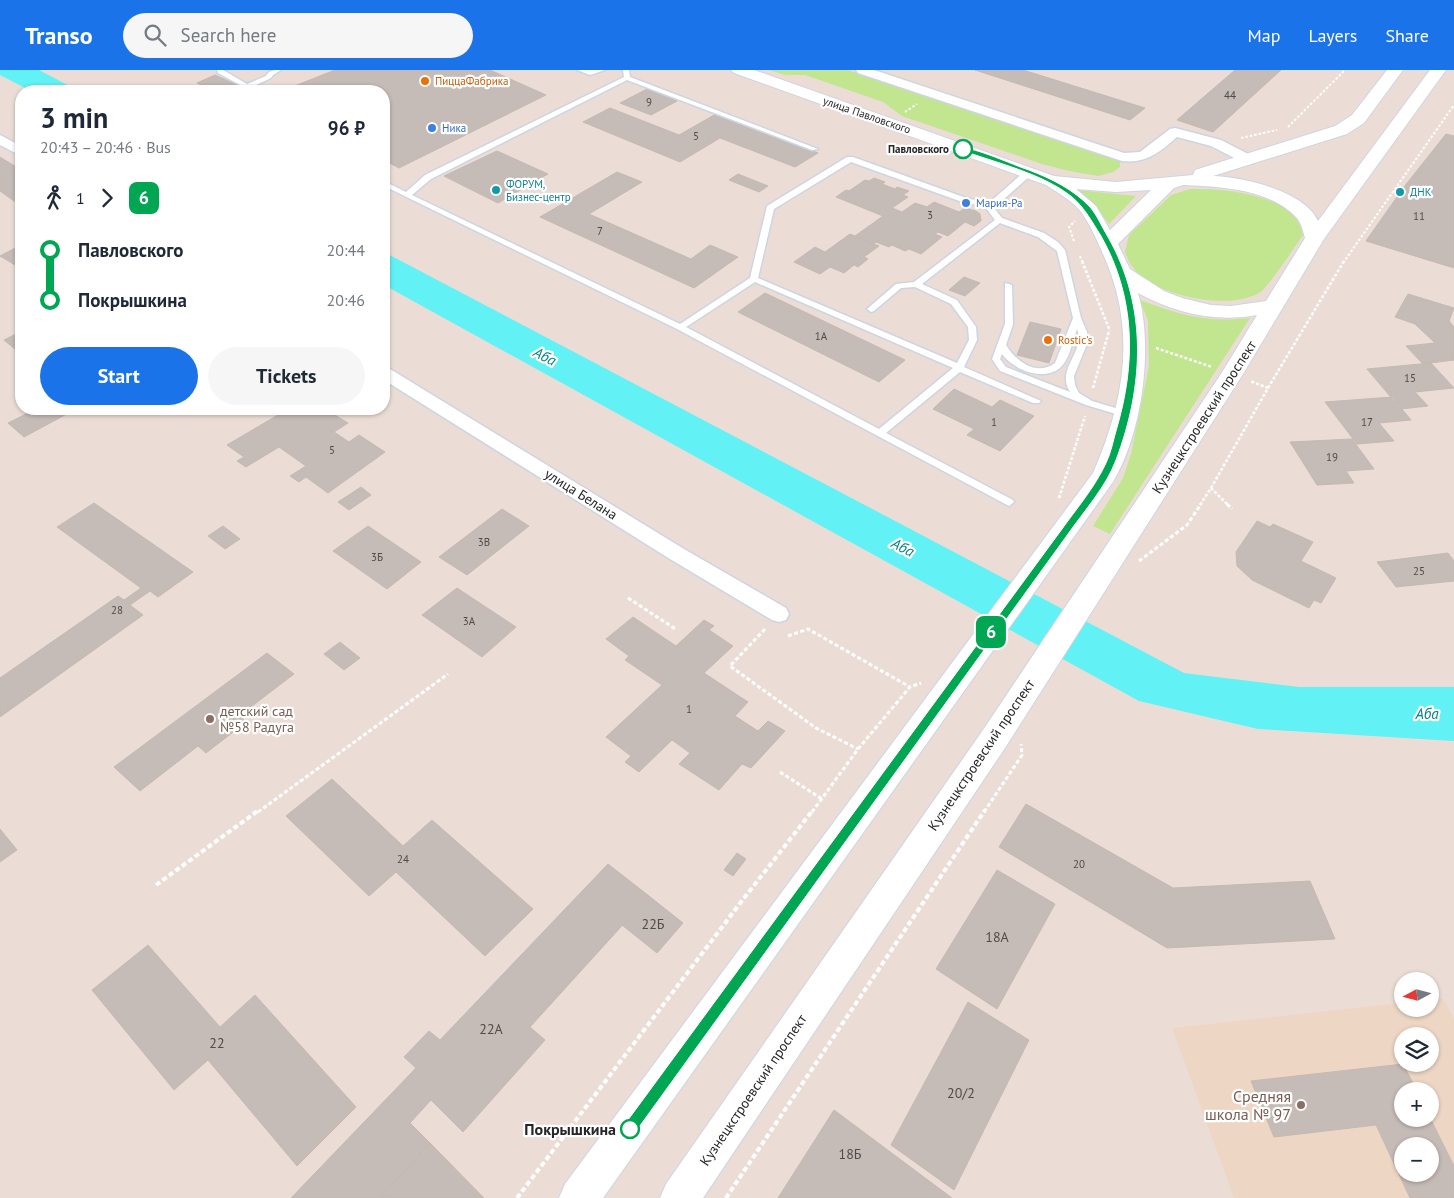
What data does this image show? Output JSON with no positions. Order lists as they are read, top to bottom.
{
  "streets": {
    "main road": ["улица Павловского", "Кузнецкстроевский проспект"],
    "street": ["улица Белана"]
  },
  "crossings": [
    ["улица Павловского", "Кузнецкстроевский проспект"]
  ],
  "water": ["Аба"],
  "places": [
    "ПиццаФабрика",
    "Ника",
    "Павловского",
    "ФОРУМ, Бизнес-центр",
    "ДНК",
    "Мария-Ра",
    "Rostic's",
    "детский сад №58 Радуга",
    "Средняя школа № 97",
    "Покрышкина"
  ],
  "lines": ["bus line 6"],
  "house_numbers": [
    "44",
    "9",
    "5",
    "3",
    "11",
    "7",
    "1А",
    "15",
    "1",
    "17",
    "5",
    "19",
    "3В",
    "3Б",
    "25",
    "28",
    "3А",
    "1",
    "24",
    "20",
    "22Б",
    "18А",
    "22А",
    "22",
    "20/2",
    "18Б"
  ],
  "north": "left",
  "page": {
    "header": "Transo",
    "search": "Search here",
    "nav": ["Map", "Layers", "Share"],
    "on_map": "6",
    "heading": ["3 min", "20:43 – 20:46 · Bus", "96 ₽"],
    "legs": ["1", "6"],
    "list": [
      {
        "name": "Павловского",
        "value": "20:44"
      },
      {
        "name": "Покрышкина",
        "value": "20:46"
      }
    ],
    "buttons": ["Start", "Tickets"],
    "map_buttons": ["+", "−"]
  }
}
